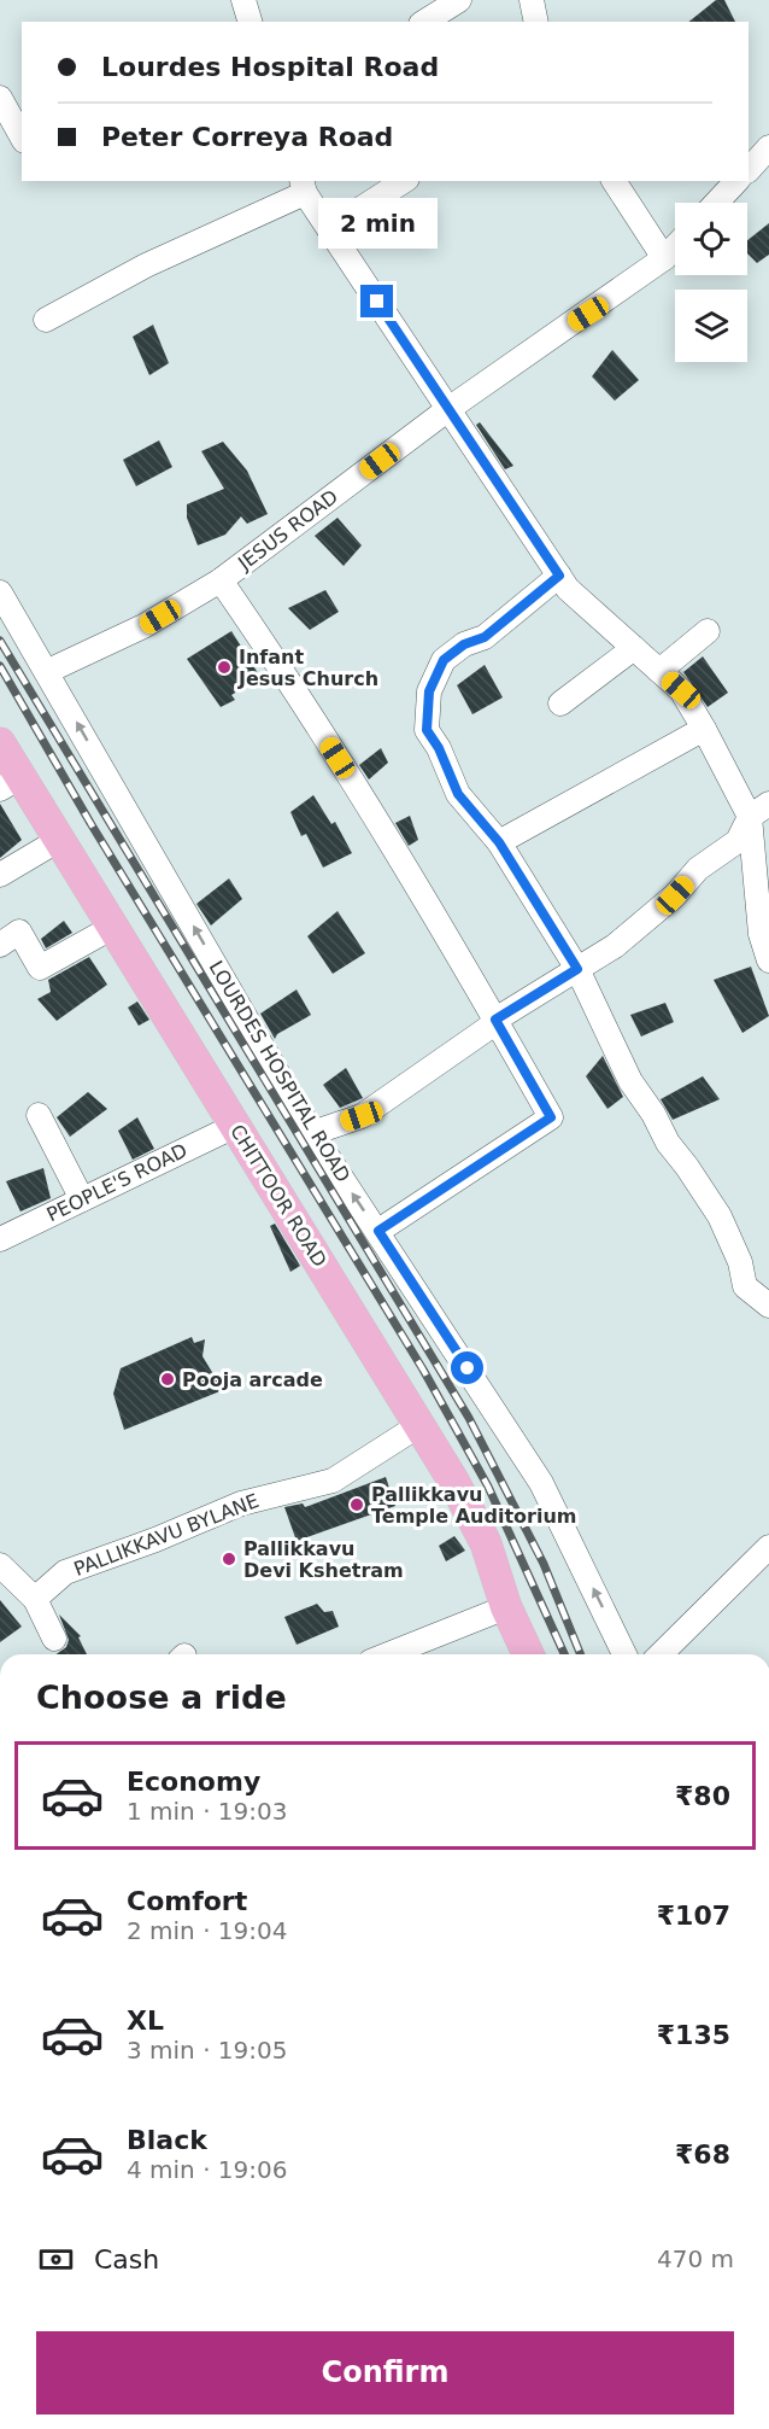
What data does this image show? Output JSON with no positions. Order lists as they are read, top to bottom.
{
  "streets": {
    "main road": ["CHITTOOR ROAD"],
    "street": [
      "JESUS ROAD",
      "LOURDES HOSPITAL ROAD",
      "PEOPLE'S ROAD",
      "PALLIKKAVU BYLANE"
    ]
  },
  "crossings": [
    ["JESUS ROAD", "LOURDES HOSPITAL ROAD"],
    ["PEOPLE'S ROAD", "CHITTOOR ROAD"],
    ["CHITTOOR ROAD", "PALLIKKAVU BYLANE"]
  ],
  "one_way": ["LOURDES HOSPITAL ROAD"],
  "places": [
    "Infant Jesus Church",
    "Pooja arcade",
    "Pallikkavu Temple Auditorium",
    "Pallikkavu Devi Kshetram"
  ],
  "page": {
    "banner": ["Lourdes Hospital Road", "Peter Correya Road"],
    "bubble": "2 min",
    "heading": "Choose a ride",
    "list": [
      {
        "name": "Economy",
        "note": "1 min · 19:03",
        "value": "₹80"
      },
      {
        "name": "Comfort",
        "note": "2 min · 19:04",
        "value": "₹107"
      },
      {
        "name": "XL",
        "note": "3 min · 19:05",
        "value": "₹135"
      },
      {
        "name": "Black",
        "note": "4 min · 19:06",
        "value": "₹68"
      }
    ],
    "pay": ["Cash", "470 m"],
    "buttons": "Confirm"
  }
}
